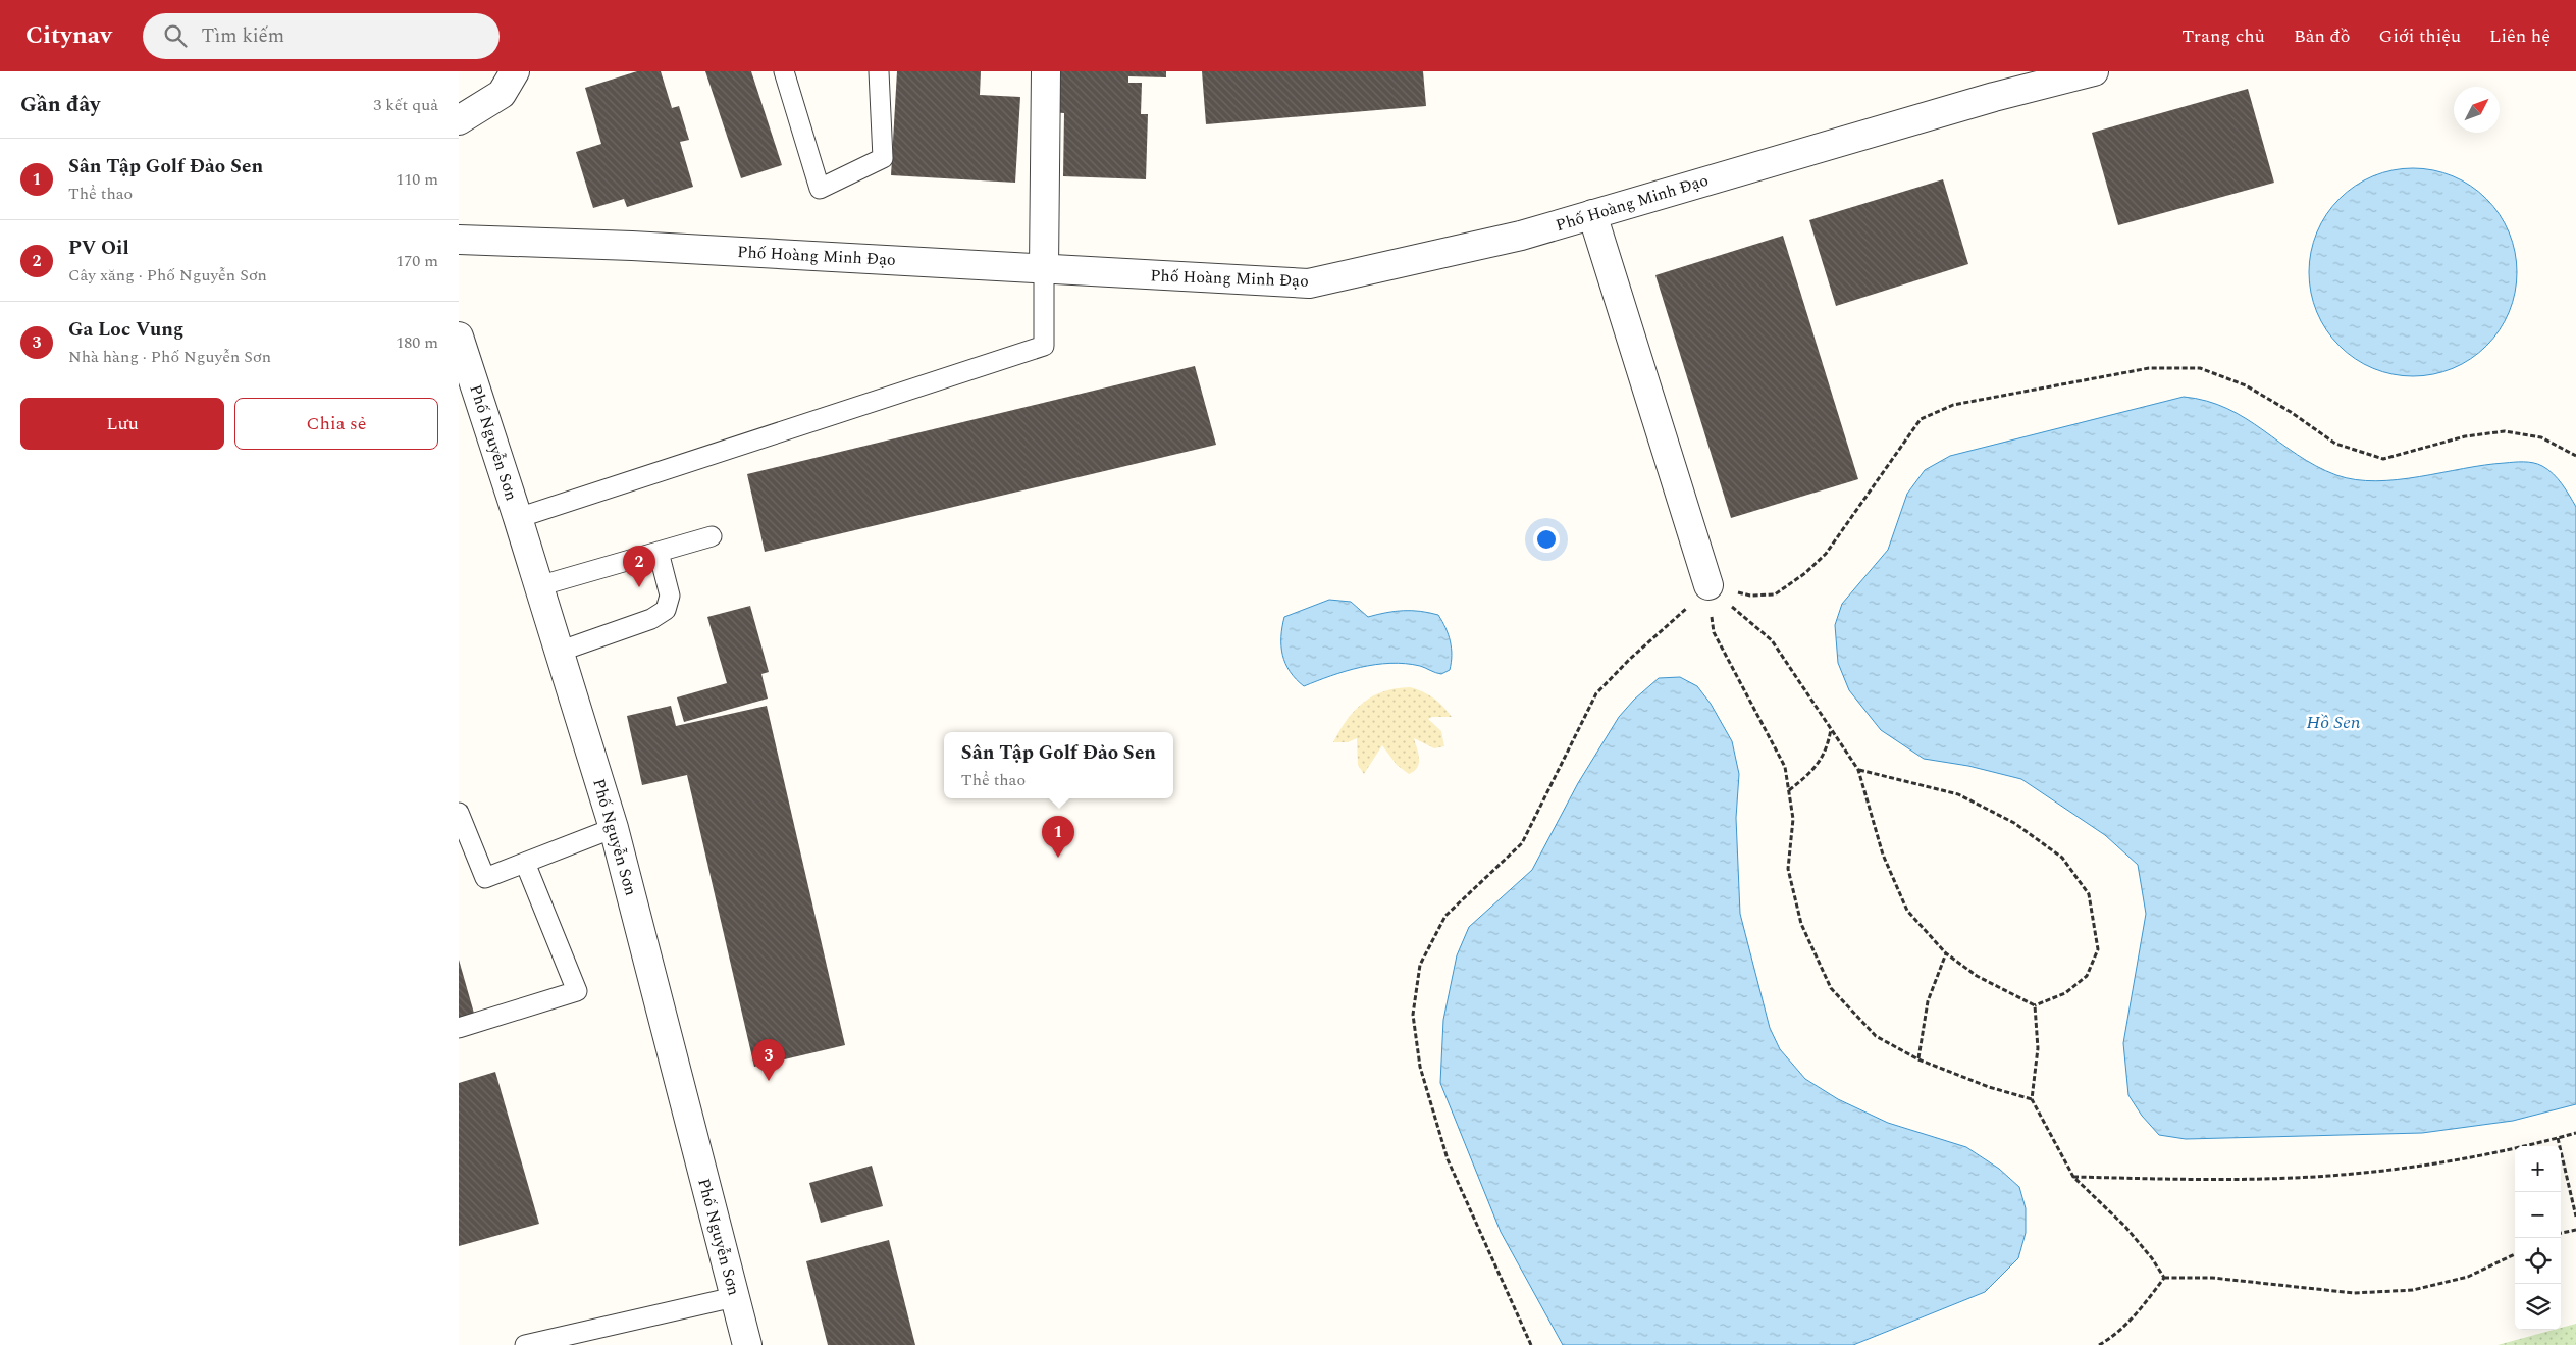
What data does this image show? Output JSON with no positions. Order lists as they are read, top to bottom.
{
  "streets": {
    "street": ["Phố Hoàng Minh Đạo", "Phố Nguyễn Sơn"]
  },
  "water": ["Hồ Sen"],
  "north": "top right",
  "page": {
    "header": "Citynav",
    "search": "Tìm kiếm",
    "nav": [
      "Trang chủ",
      "Bản đồ",
      "Giới thiệu",
      "Liên hệ"
    ],
    "heading": ["Gần đây", "3 kết quả"],
    "list": [
      {
        "mark": "1",
        "name": "Sân Tập Golf Đảo Sen",
        "note": "Thể thao",
        "value": "110 m"
      },
      {
        "mark": "2",
        "name": "PV Oil",
        "note": "Cây xăng · Phố Nguyễn Sơn",
        "value": "170 m"
      },
      {
        "mark": "3",
        "name": "Ga Loc Vung",
        "note": "Nhà hàng · Phố Nguyễn Sơn",
        "value": "180 m"
      }
    ],
    "buttons": ["Lưu", "Chia sẻ"],
    "pins": ["2", "1", "3"],
    "popup": ["Sân Tập Golf Đảo Sen", "Thể thao"],
    "map_buttons": ["+", "−"]
  }
}
